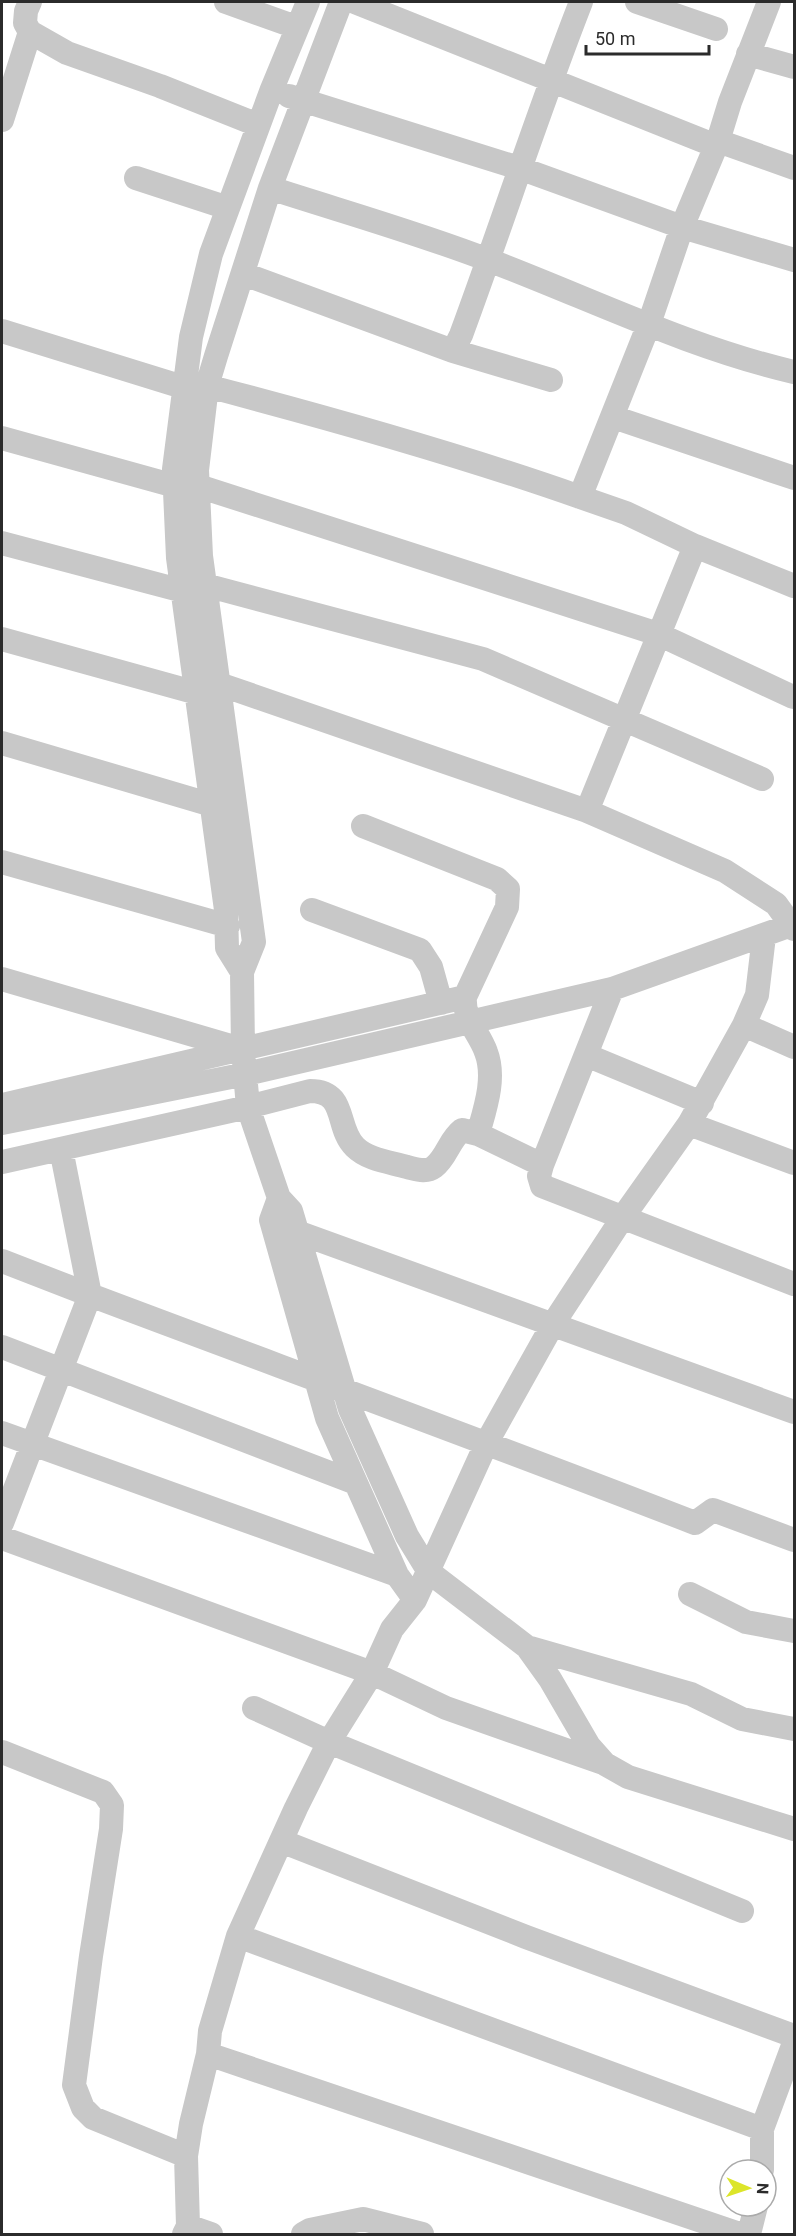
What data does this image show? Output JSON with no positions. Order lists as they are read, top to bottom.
{
  "scale_bar": "50 m",
  "north": "right"
}
